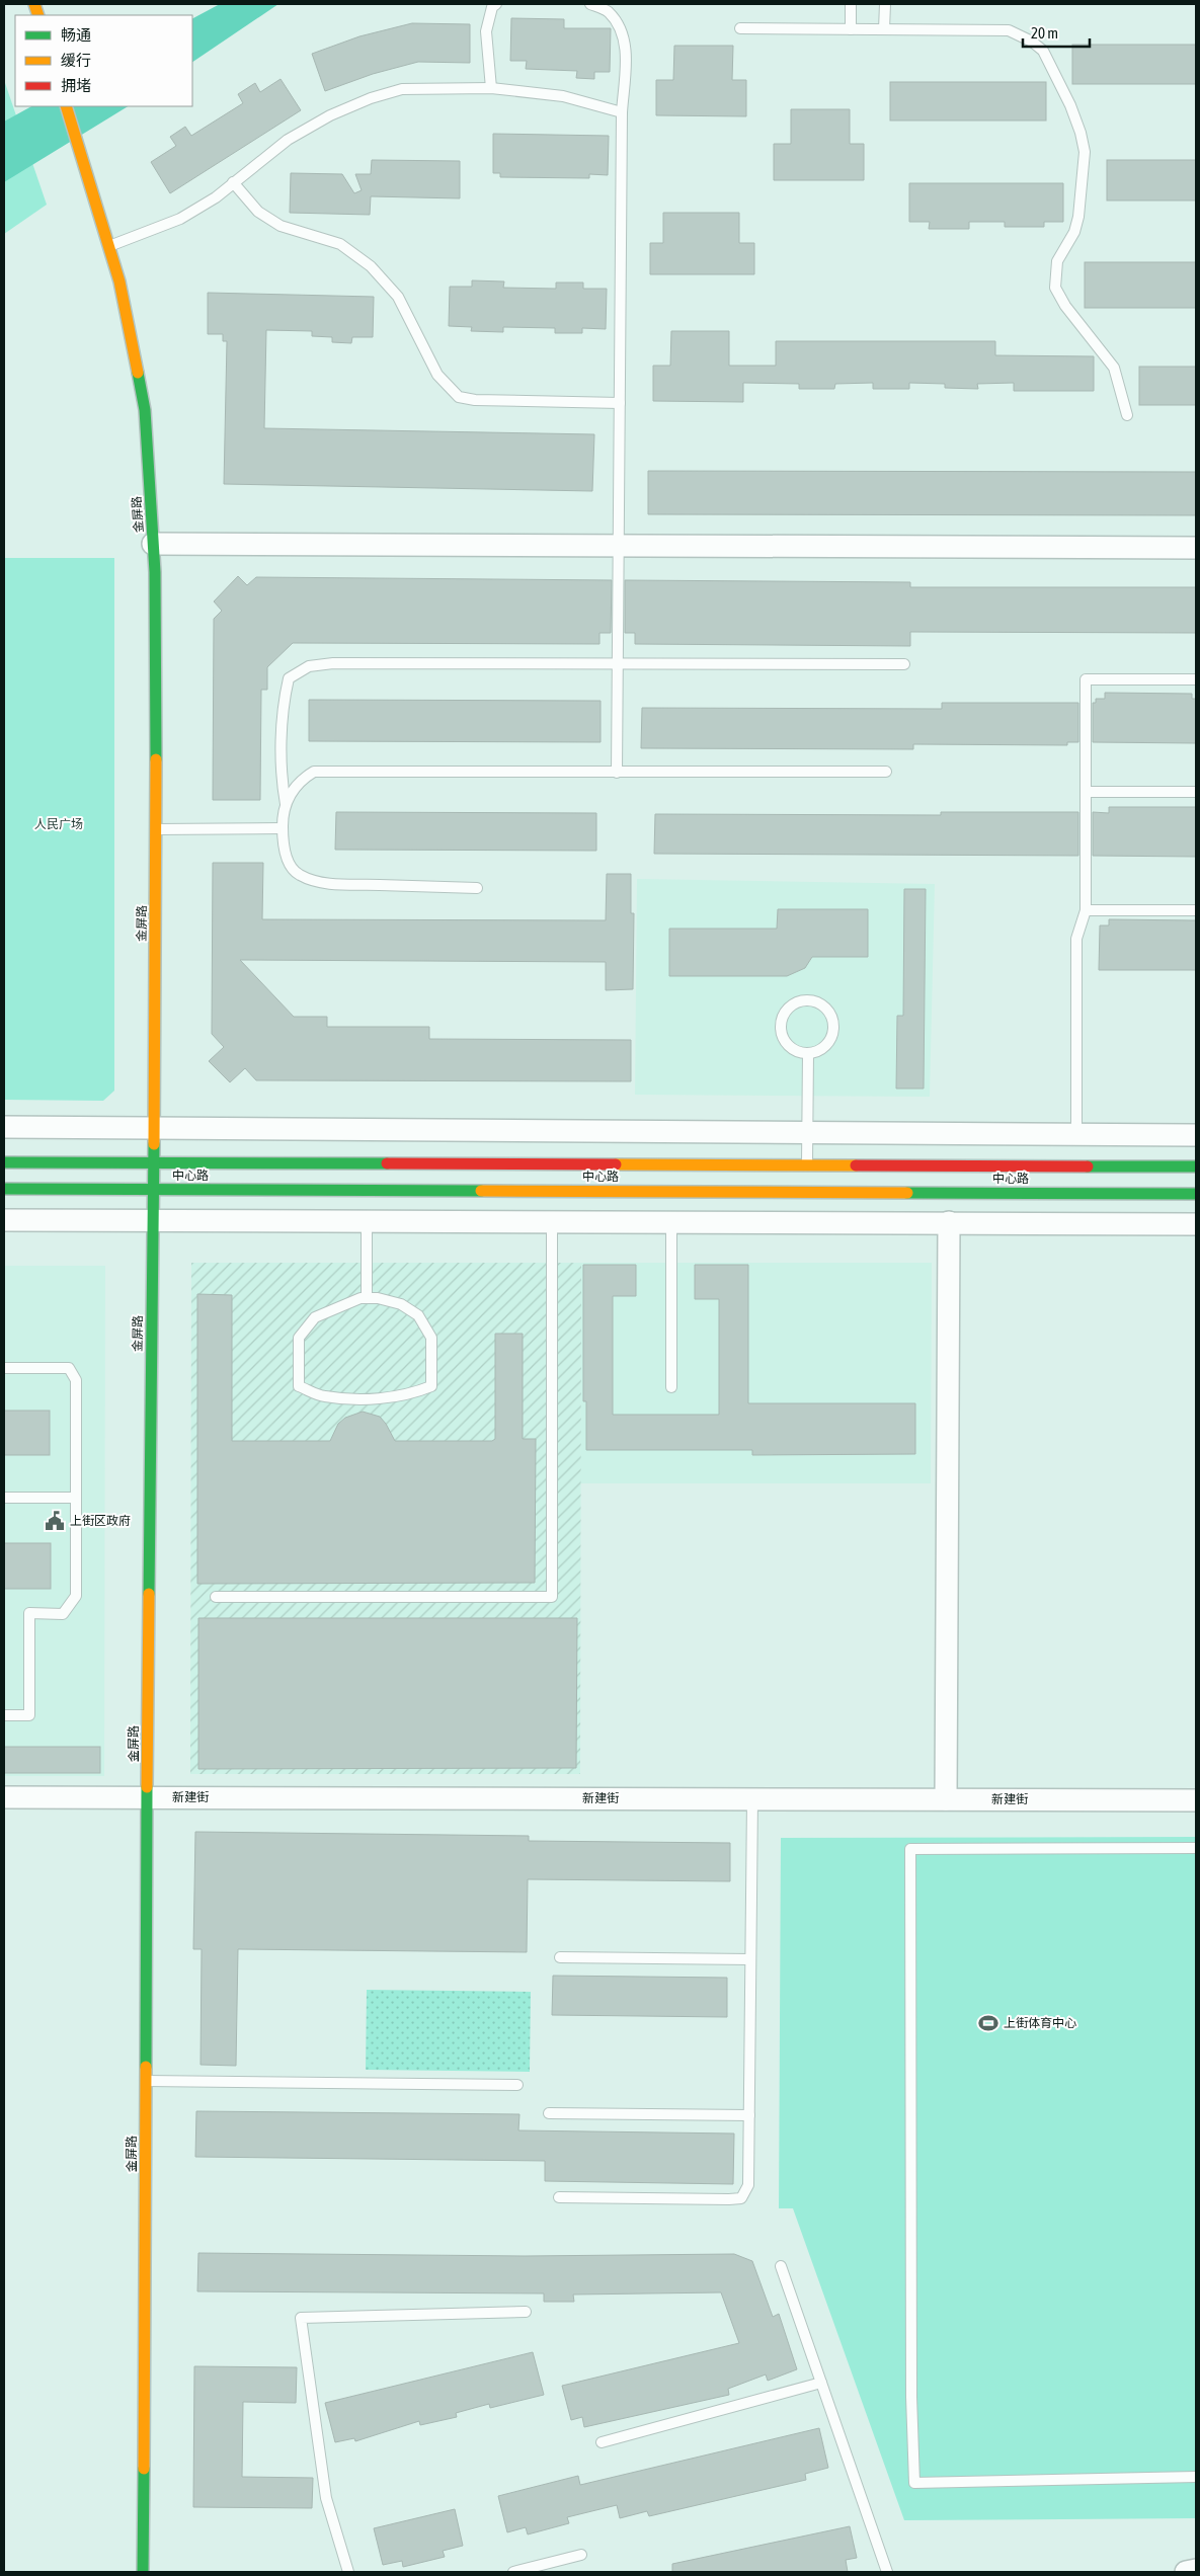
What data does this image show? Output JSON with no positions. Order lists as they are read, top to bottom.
{
  "streets": {
    "street": ["金屏路", "中心路", "新建街"]
  },
  "crossings": [
    ["金屏路", "中心路"],
    ["金屏路", "新建街"]
  ],
  "parks": ["人民广场"],
  "places": {
    "public building": ["上街区政府"],
    "sports": ["上街体育中心"]
  },
  "legend": ["畅通", "缓行", "拥堵"],
  "scale_bar": "20 m"
}
